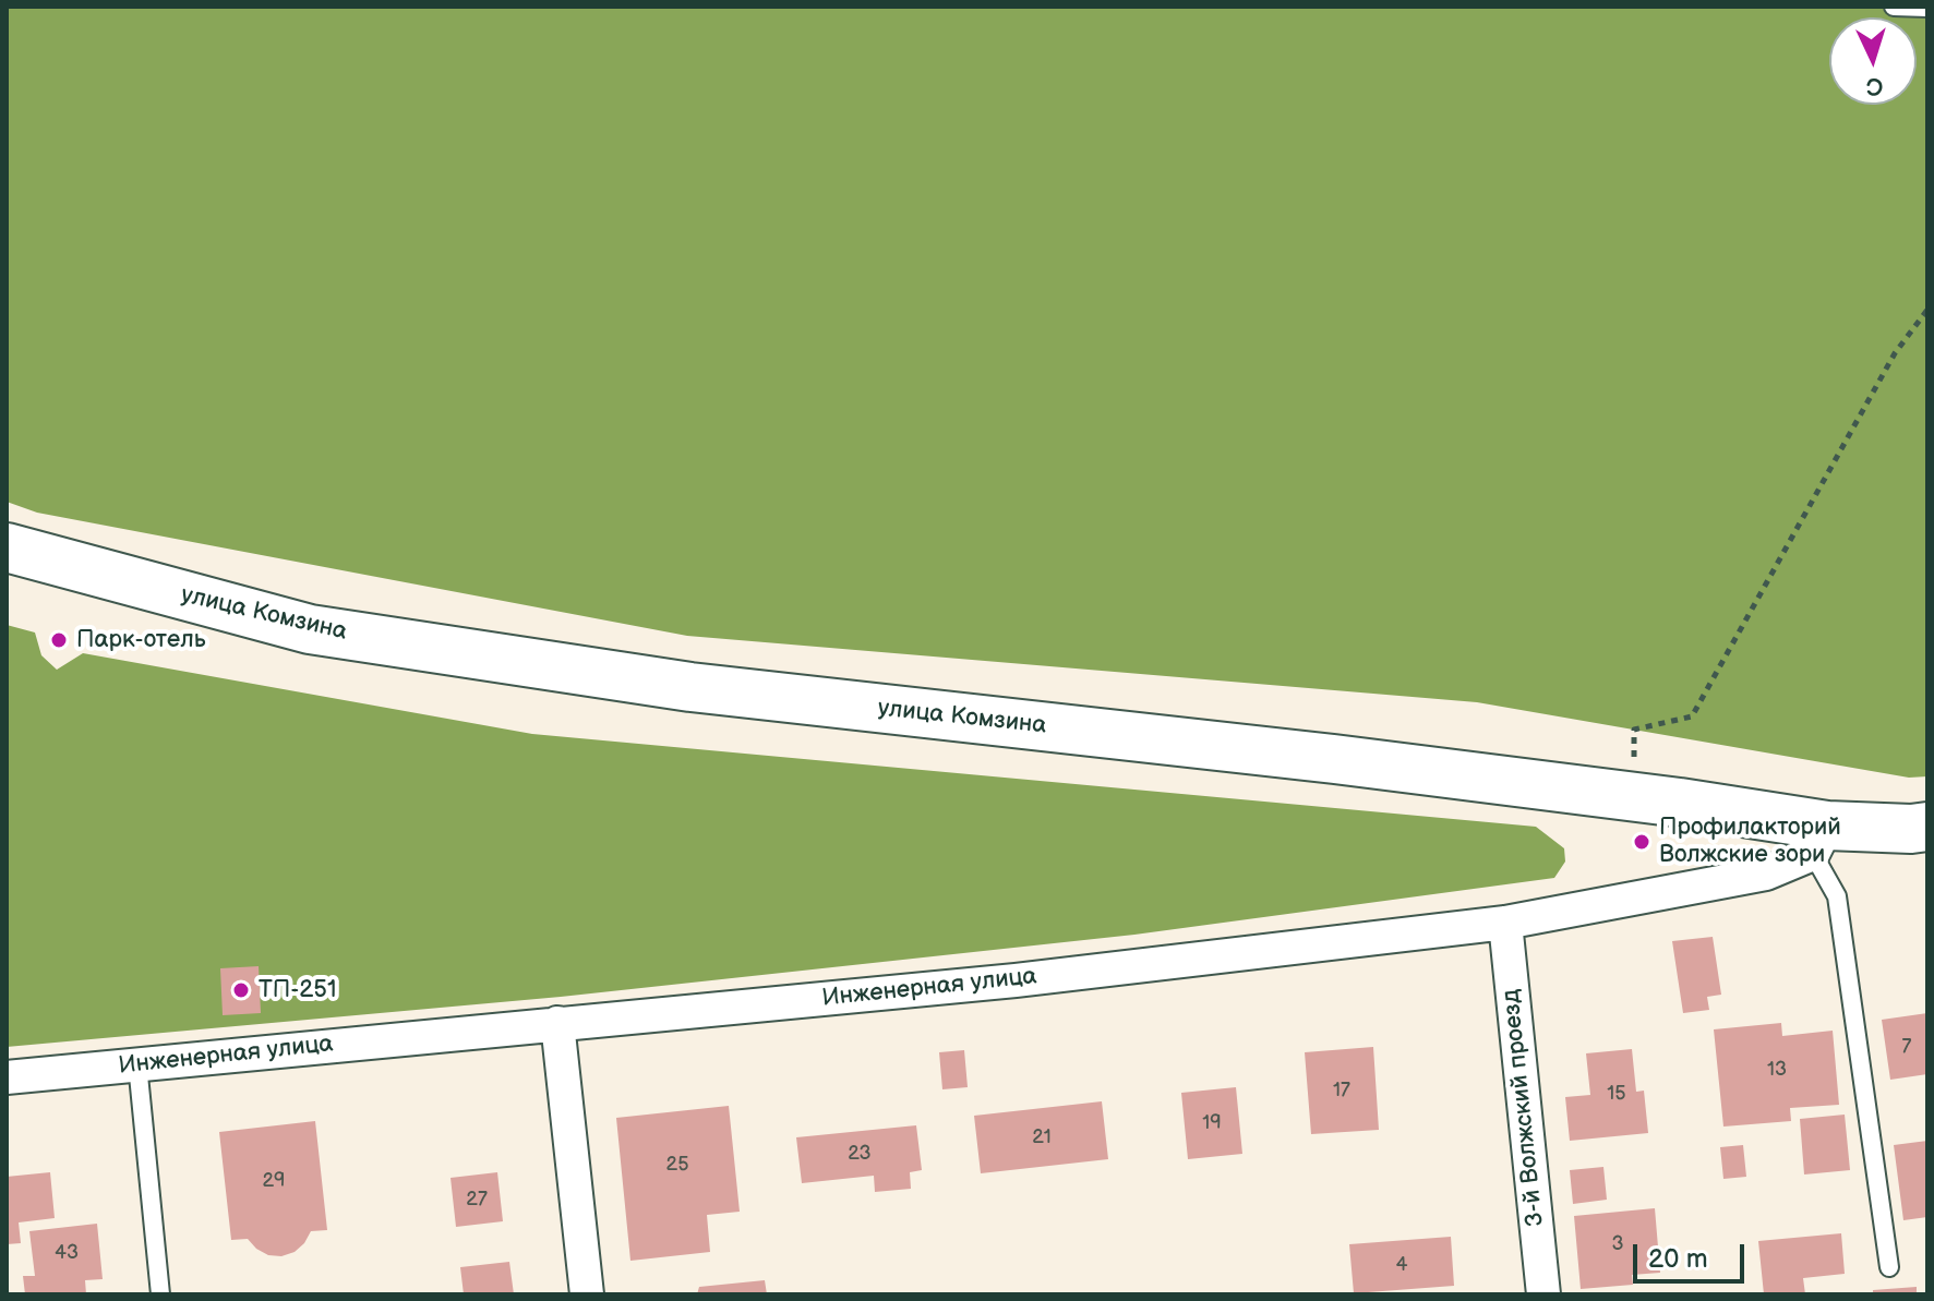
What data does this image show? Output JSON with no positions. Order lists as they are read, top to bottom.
{
  "streets": {
    "main road": ["улица Комзина"],
    "street": ["Инженерная улица", "3-й Волжский проезд"]
  },
  "crossings": [
    ["улица Комзина", "Инженерная улица"],
    ["Инженерная улица", "3-й Волжский проезд"]
  ],
  "places": ["Парк-отель", "Профилакторий Волжские зори", "ТП-251"],
  "house_numbers": [
    "7",
    "13",
    "17",
    "15",
    "19",
    "21",
    "23",
    "25",
    "29",
    "27",
    "3",
    "43",
    "4"
  ],
  "scale_bar": "20 m",
  "north": "bottom"
}
